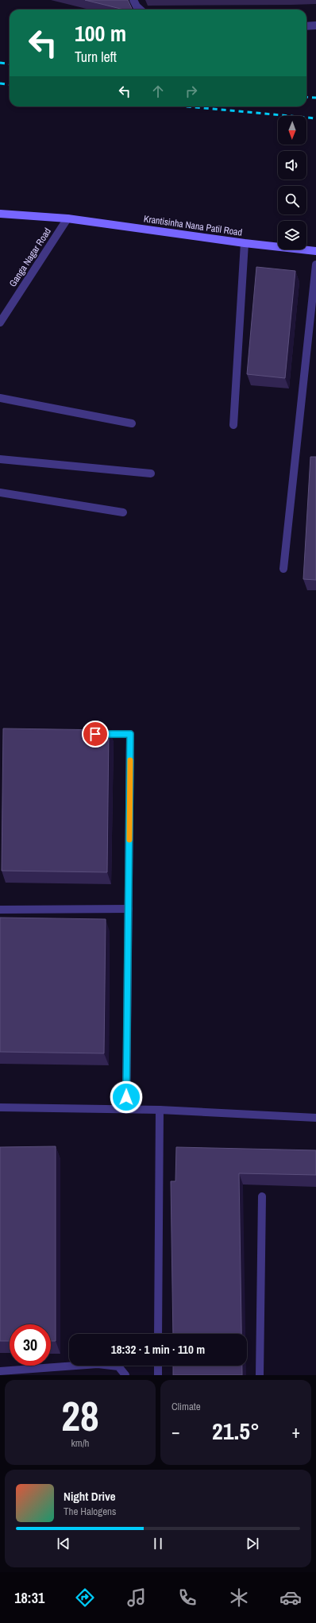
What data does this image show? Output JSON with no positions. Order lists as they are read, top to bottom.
{
  "streets": {
    "main road": ["Krantisinha Nana Patil Road"],
    "street": ["Ganga Nagar Road"]
  },
  "crossings": [
    ["Krantisinha Nana Patil Road", "Ganga Nagar Road"]
  ],
  "north": "bottom",
  "page": {
    "turn": ["100 m", "Turn left"],
    "limit": "30",
    "trip": "18:32 · 1 min · 110 m",
    "tile": [
      ["28", "km/h"],
      "Climate"
    ],
    "heat": ["−", "21.5°", "+"],
    "song": ["Night Drive", "The Halogens"],
    "tabs": "18:31"
  }
}
